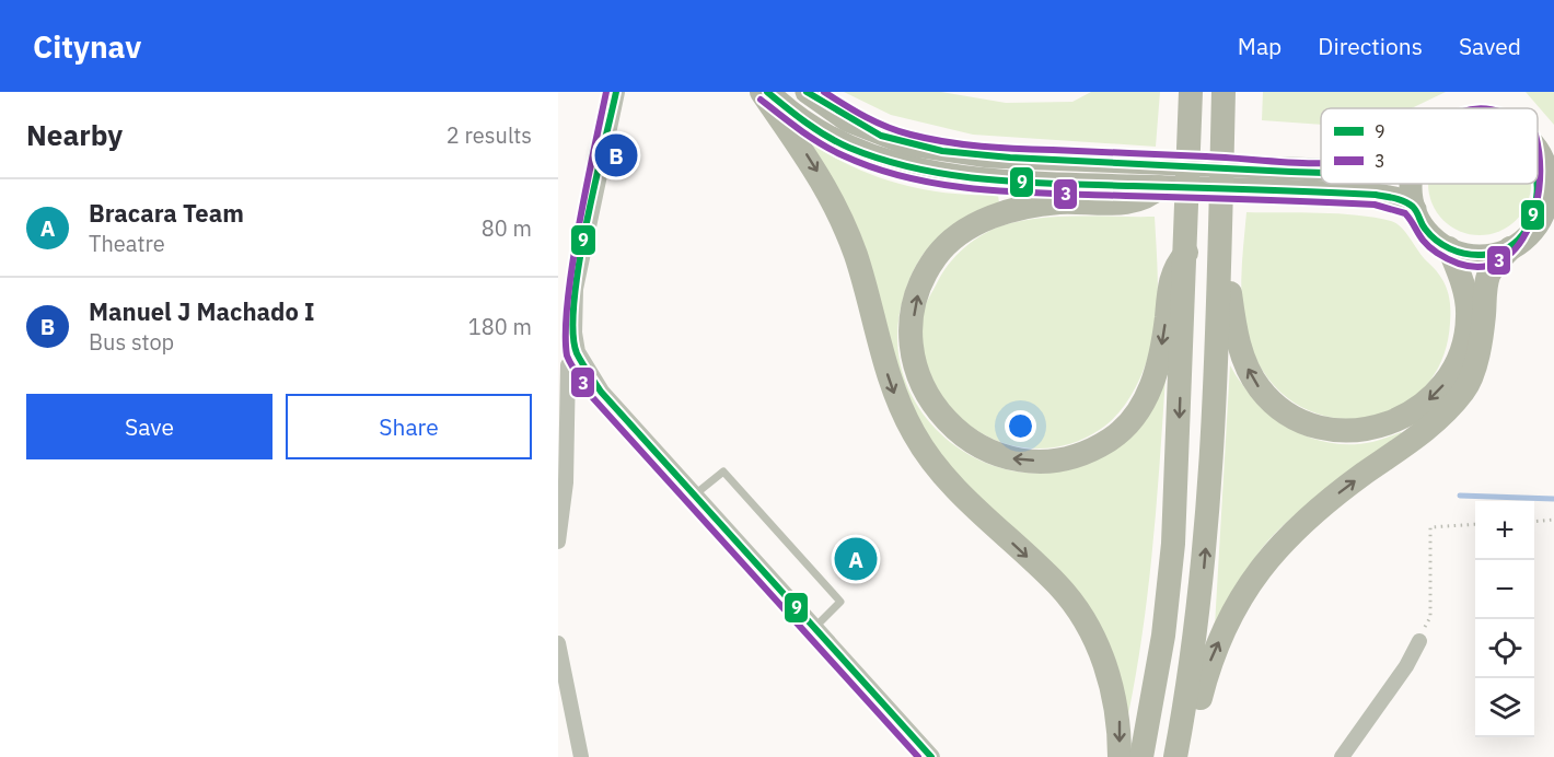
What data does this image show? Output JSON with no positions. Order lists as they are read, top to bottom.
{
  "lines": ["transit line 9", "transit line 3"],
  "legend": ["9", "3"],
  "page": {
    "header": "Citynav",
    "nav": ["Map", "Directions", "Saved"],
    "heading": ["Nearby", "2 results"],
    "pins": ["B", "A"],
    "list": [
      {
        "mark": "A",
        "name": "Bracara Team",
        "note": "Theatre",
        "value": "80 m"
      },
      {
        "mark": "B",
        "name": "Manuel J Machado I",
        "note": "Bus stop",
        "value": "180 m"
      }
    ],
    "buttons": ["Save", "Share"],
    "map_buttons": ["+", "−"]
  }
}
